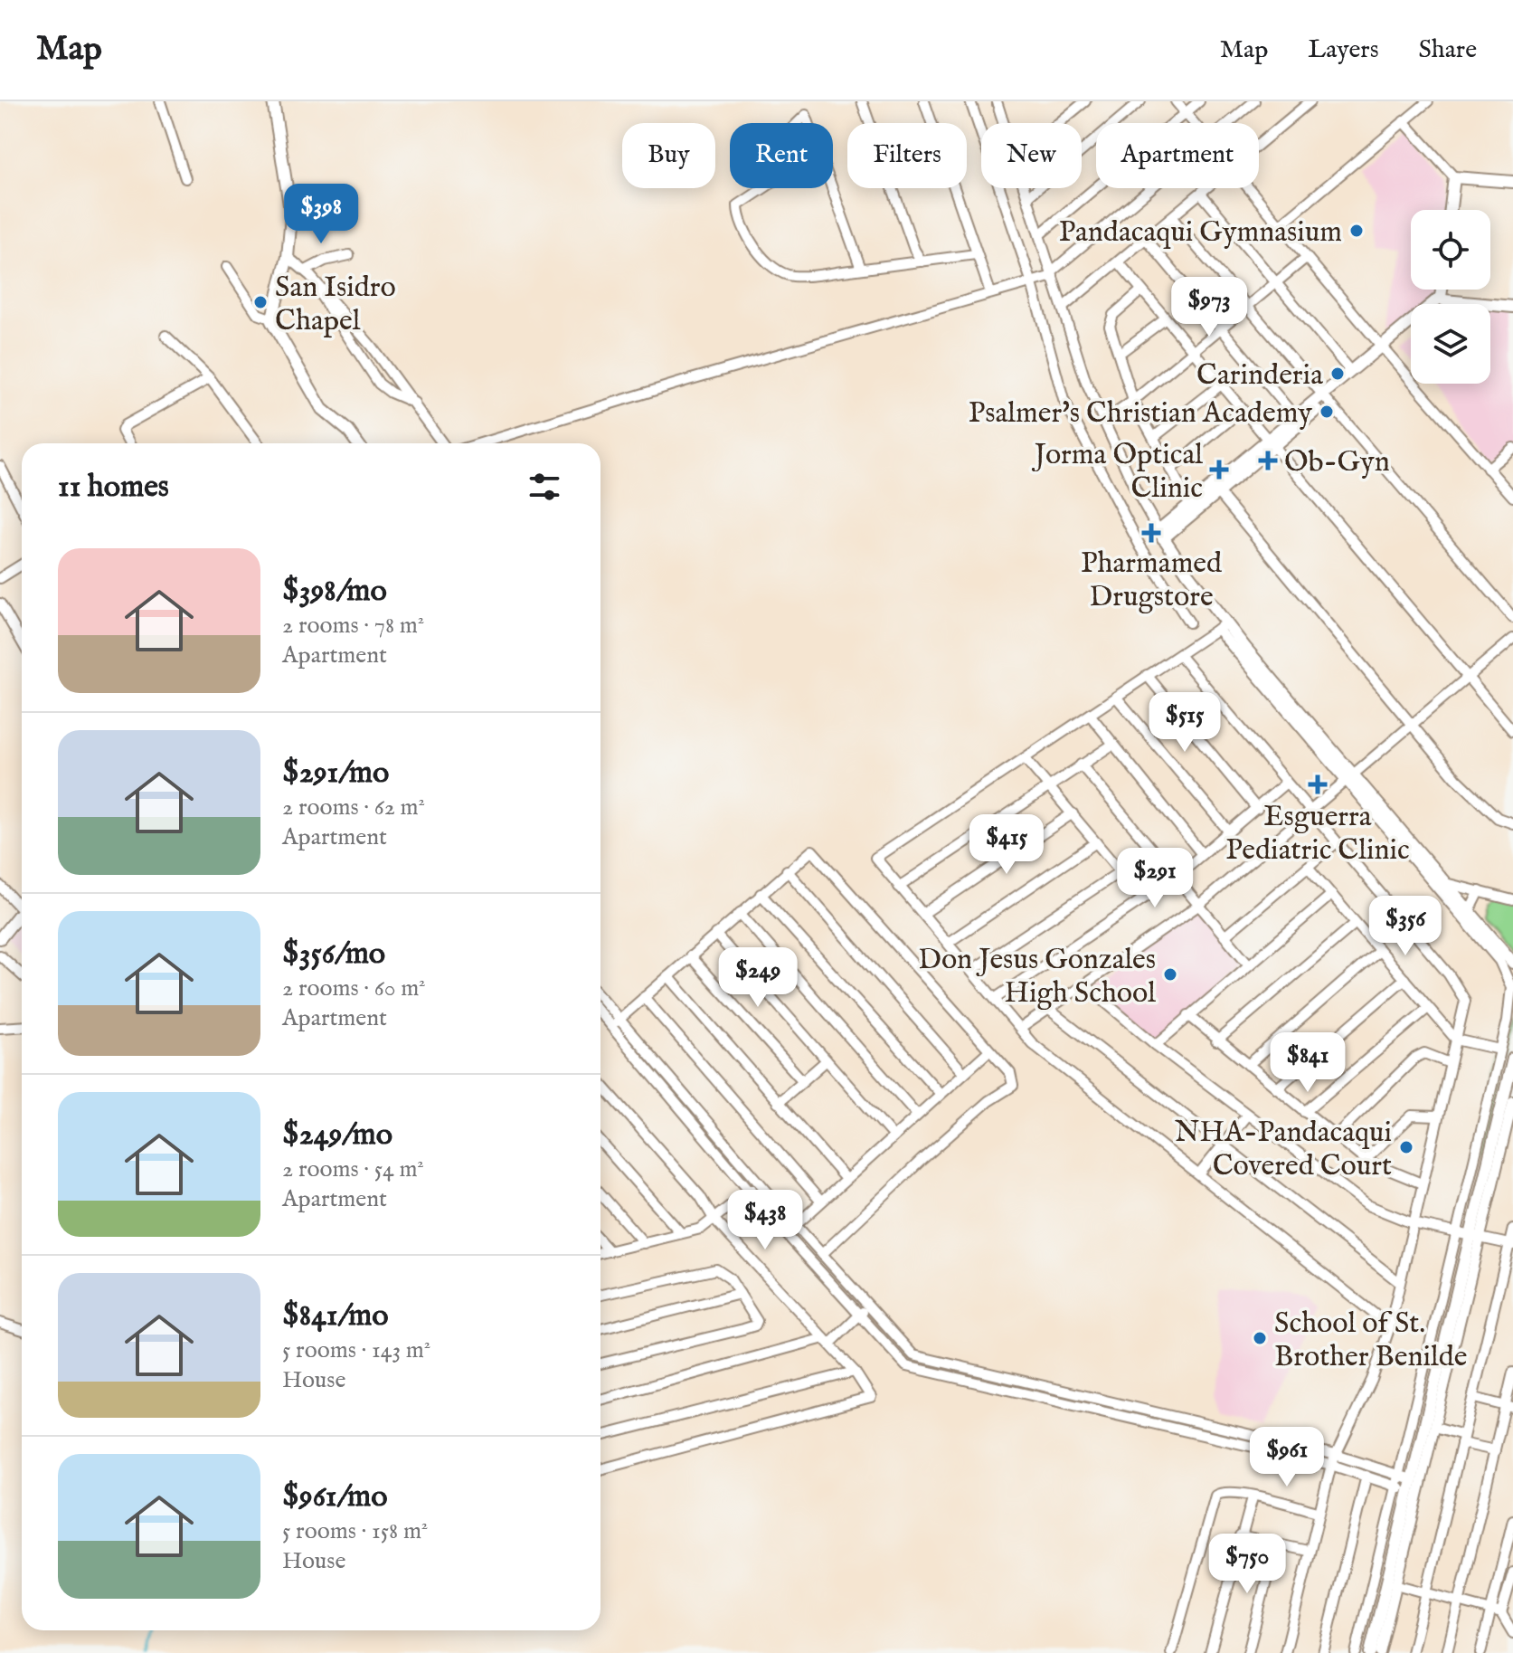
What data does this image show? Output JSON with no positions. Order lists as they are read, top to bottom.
{
  "places": {
    "other": [
      "Pandacaqui Gymnasium",
      "San Isidro Chapel",
      "Carinderia",
      "Psalmer's Christian Academy",
      "Don Jesus Gonzales High School",
      "NHA-Pandacaqui Covered Court",
      "School of St. Brother Benilde"
    ],
    "health": [
      "Ob-Gyn",
      "Jorma Optical Clinic",
      "Pharmamed Drugstore",
      "Esguerra Pediatric Clinic"
    ]
  },
  "page": {
    "header": "Map",
    "nav": ["Map", "Layers", "Share"],
    "chip": [
      "Buy",
      "Rent",
      "Filters",
      "New",
      "Apartment"
    ],
    "price": [
      "$398",
      "$973",
      "$515",
      "$415",
      "$291",
      "$356",
      "$249",
      "$841",
      "$438",
      "$961",
      "$750"
    ],
    "heading": "11 homes",
    "list": [
      {
        "name": "$398/mo",
        "note": "2 rooms · 78 m² · Apartment"
      },
      {
        "name": "$291/mo",
        "note": "2 rooms · 62 m² · Apartment"
      },
      {
        "name": "$356/mo",
        "note": "2 rooms · 60 m² · Apartment"
      },
      {
        "name": "$249/mo",
        "note": "2 rooms · 54 m² · Apartment"
      },
      {
        "name": "$841/mo",
        "note": "5 rooms · 143 m² · House"
      },
      {
        "name": "$961/mo",
        "note": "5 rooms · 158 m² · House"
      }
    ]
  }
}
